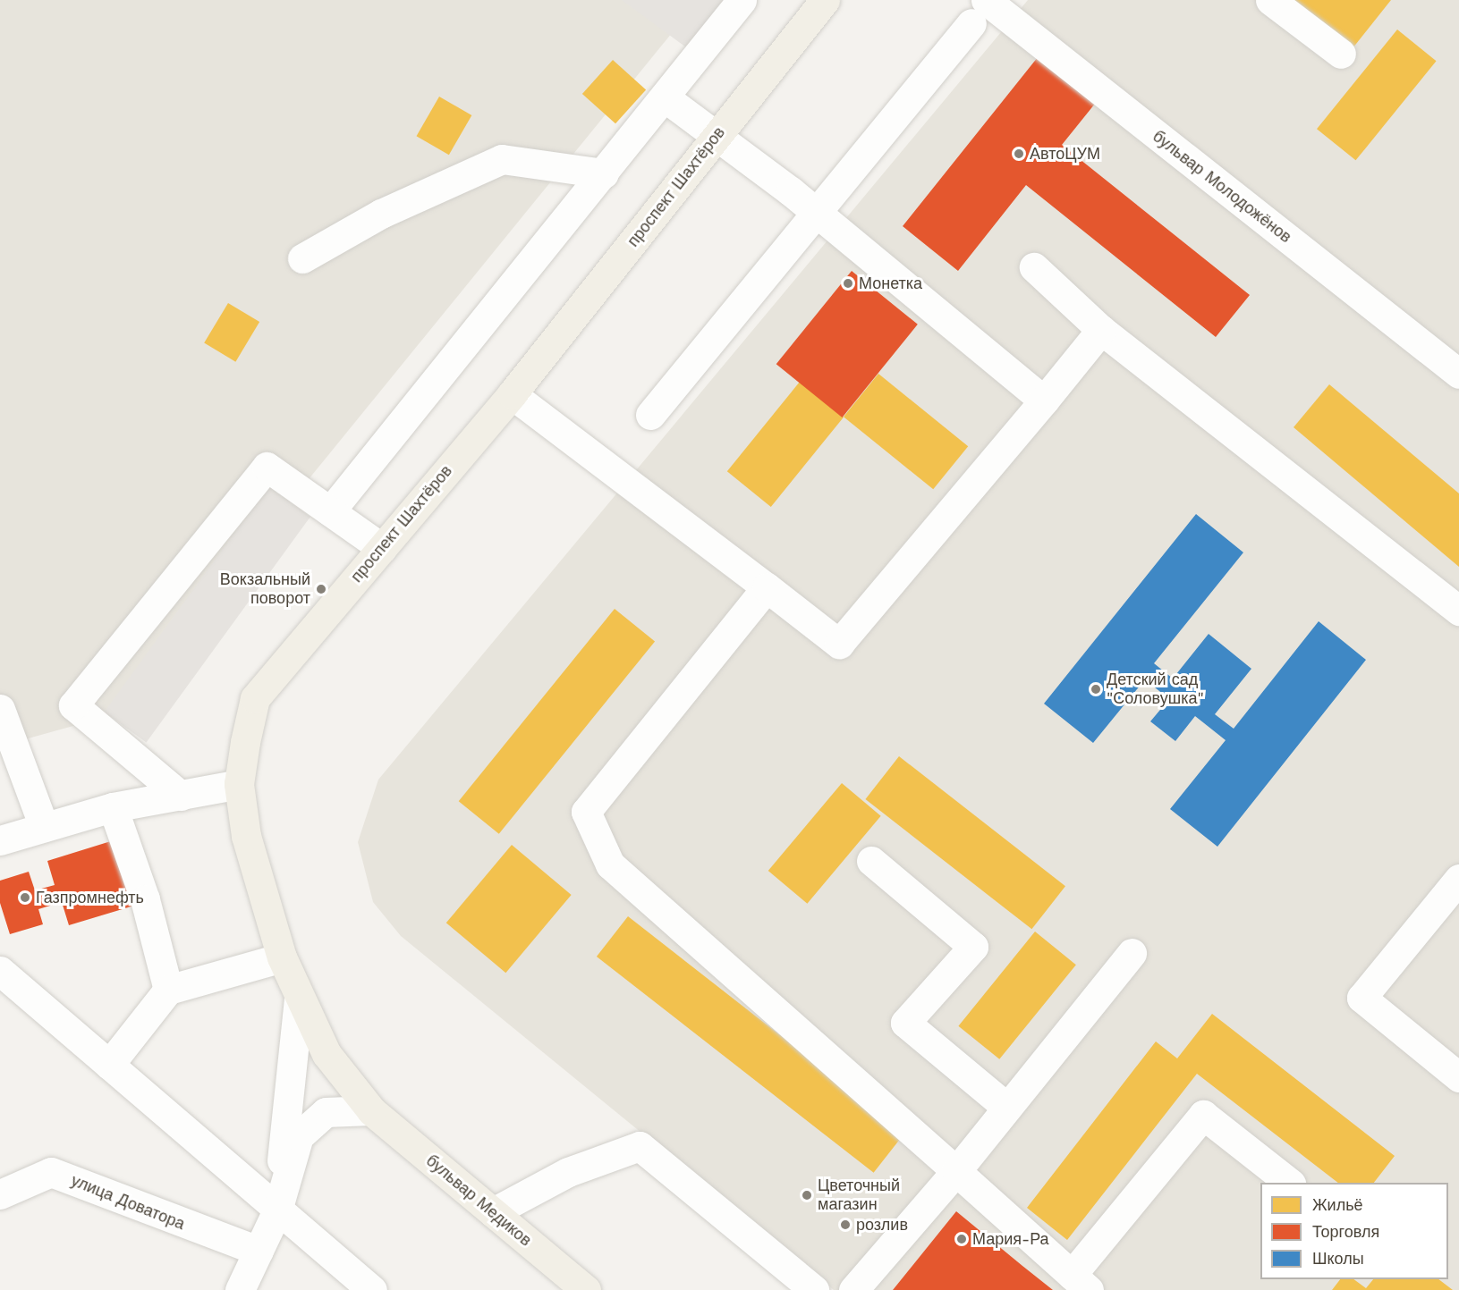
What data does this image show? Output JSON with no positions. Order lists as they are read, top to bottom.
{
  "streets": {
    "main road": ["проспект Шахтёров", "бульвар Медиков"],
    "street": ["бульвар Молодожёнов", "улица Доватора"]
  },
  "crossings": [
    ["проспект Шахтёров", "бульвар Медиков"]
  ],
  "places": [
    "АвтоЦУМ",
    "Монетка",
    "Вокзальный поворот",
    "Детский сад \"Соловушка\"",
    "Газпромнефть",
    "Цветочный магазин",
    "розлив",
    "Мария-Ра"
  ],
  "legend": ["Жильё", "Торговля", "Школы"]
}
